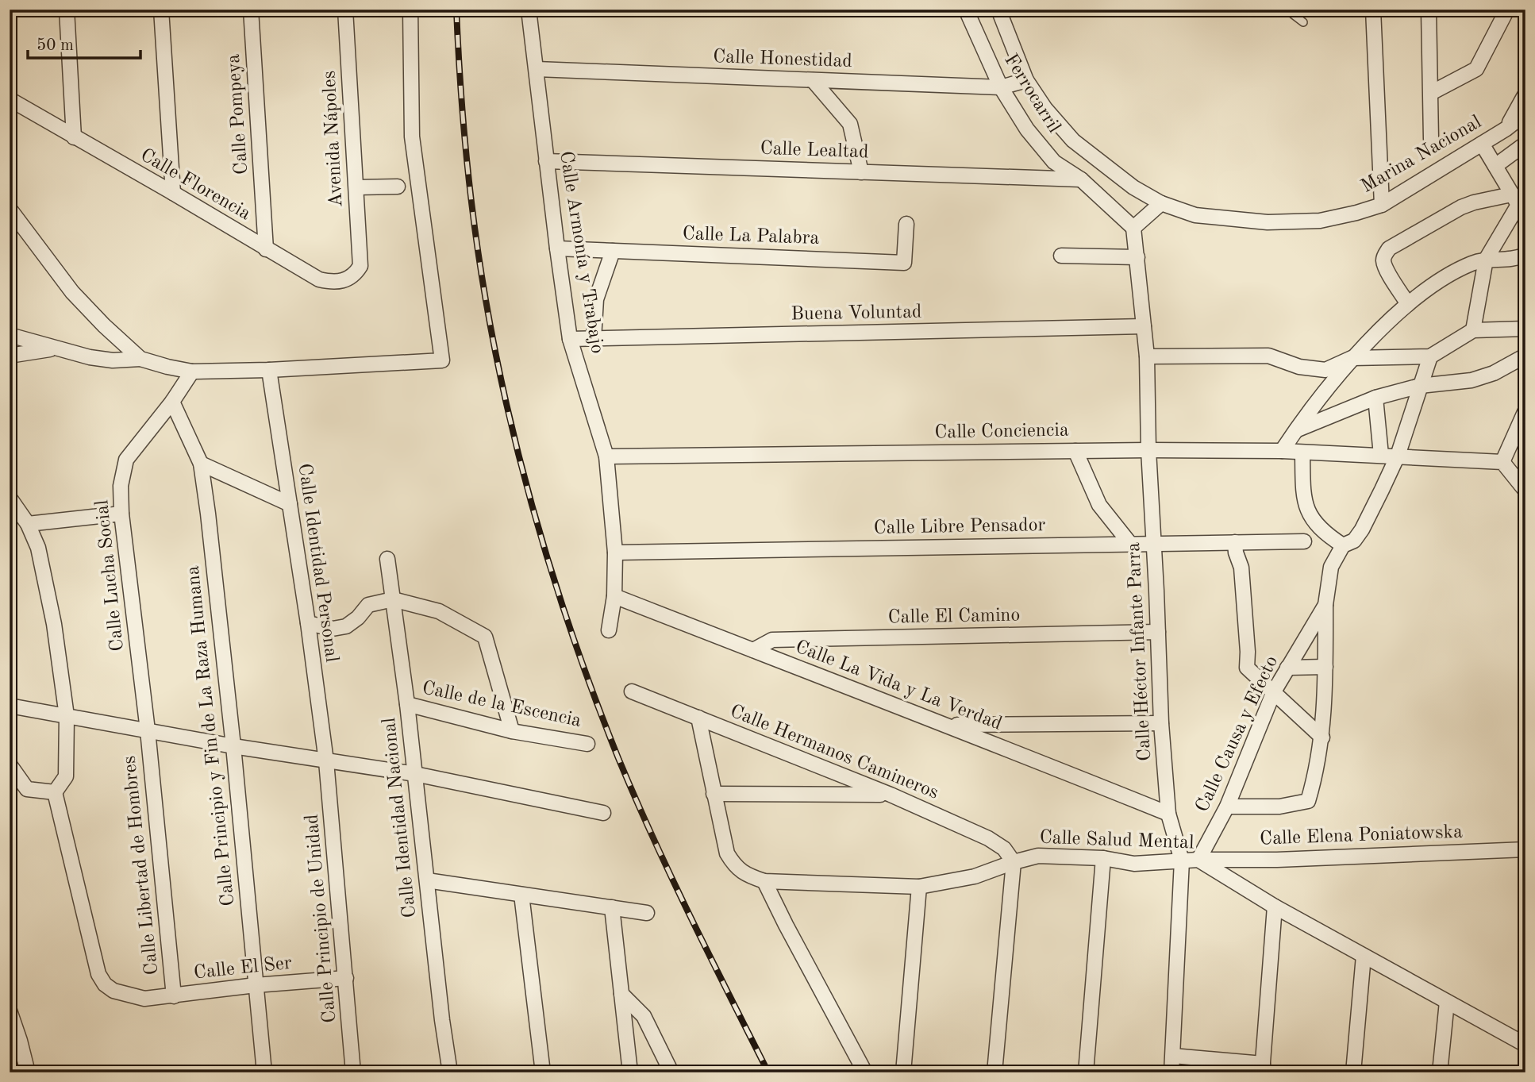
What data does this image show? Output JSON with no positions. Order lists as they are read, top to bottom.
{
  "streets": {
    "street": [
      "Calle Honestidad",
      "Ferrocarril",
      "Calle Pompeya",
      "Avenida Nápoles",
      "Calle Lealtad",
      "Marina Nacional",
      "Calle Florencia",
      "Calle La Palabra",
      "Calle Armonía y Trabajo",
      "Buena Voluntad",
      "Calle Conciencia",
      "Calle Libre Pensador",
      "Calle Identidad Personal",
      "Calle Lucha Social",
      "Calle El Camino",
      "Calle Héctor Infante Parra",
      "Calle La Vida y La Verdad",
      "Calle de la Escencia",
      "Calle Causa y Efecto",
      "Calle Principio y Fin de La Raza Humana",
      "Calle Hermanos Camineros",
      "Calle Identidad Nacional",
      "Calle Elena Poniatowska",
      "Calle Salud Mental",
      "Calle Libertad de Hombres",
      "Calle Principio de Unidad",
      "Calle El Ser"
    ]
  },
  "crossings": [
    ["Calle Honestidad", "Ferrocarril"],
    ["Calle Honestidad", "Marina Nacional"],
    ["Calle Honestidad", "Calle Armonía y Trabajo"],
    ["Ferrocarril", "Calle Lealtad"],
    ["Ferrocarril", "Calle Héctor Infante Parra"],
    ["Calle Pompeya", "Calle Florencia"],
    ["Avenida Nápoles", "Calle Florencia"],
    ["Calle Lealtad", "Calle Armonía y Trabajo"],
    ["Calle La Palabra", "Calle Armonía y Trabajo"],
    ["Calle Armonía y Trabajo", "Buena Voluntad"],
    ["Calle Armonía y Trabajo", "Calle Conciencia"],
    ["Calle Armonía y Trabajo", "Calle Libre Pensador"],
    ["Calle Armonía y Trabajo", "Calle La Vida y La Verdad"],
    ["Buena Voluntad", "Calle Héctor Infante Parra"],
    ["Calle Conciencia", "Calle Héctor Infante Parra"],
    ["Calle Conciencia", "Calle Causa y Efecto"],
    ["Calle Libre Pensador", "Calle Héctor Infante Parra"],
    ["Calle Identidad Personal", "Calle Principio de Unidad"],
    ["Calle Lucha Social", "Calle Principio y Fin de La Raza Humana"],
    ["Calle Lucha Social", "Calle Libertad de Hombres"],
    ["Calle El Camino", "Calle Héctor Infante Parra"],
    ["Calle El Camino", "Calle La Vida y La Verdad"],
    ["Calle Héctor Infante Parra", "Calle La Vida y La Verdad"],
    ["Calle Héctor Infante Parra", "Calle Salud Mental"],
    ["Calle de la Escencia", "Calle Identidad Nacional"],
    ["Calle Causa y Efecto", "Calle Elena Poniatowska"],
    ["Calle Causa y Efecto", "Calle Salud Mental"],
    ["Calle Principio y Fin de La Raza Humana", "Calle El Ser"],
    ["Calle Hermanos Camineros", "Calle Salud Mental"],
    ["Calle Elena Poniatowska", "Calle Salud Mental"],
    ["Calle Libertad de Hombres", "Calle El Ser"],
    ["Calle Principio de Unidad", "Calle El Ser"]
  ],
  "scale_bar": "50 m"
}
